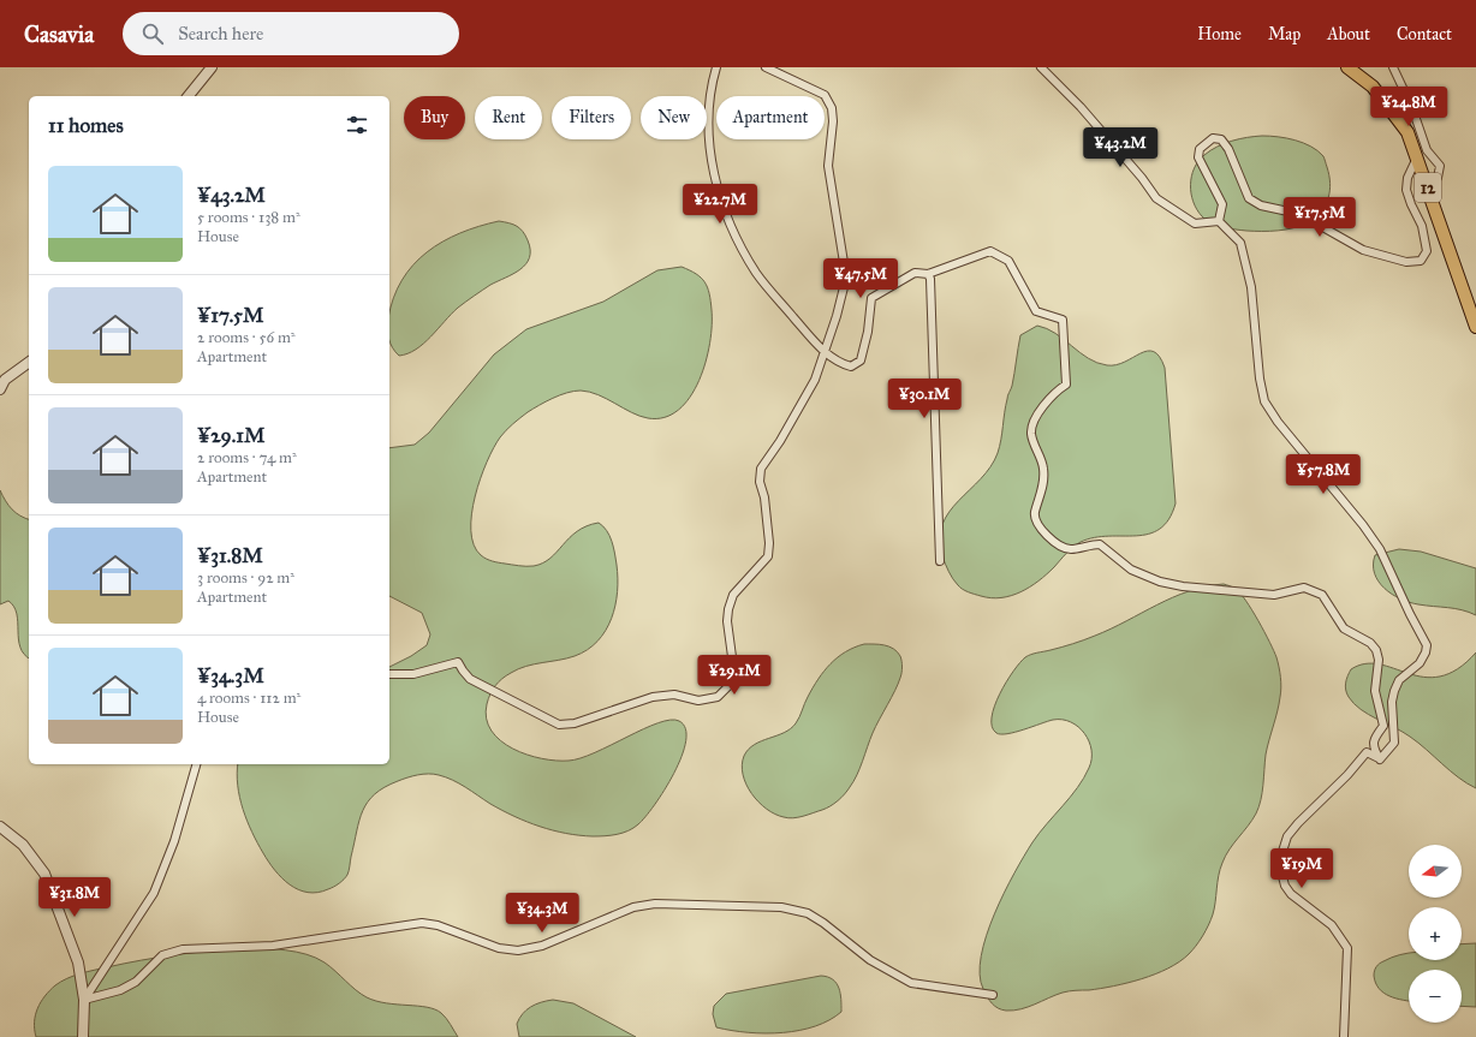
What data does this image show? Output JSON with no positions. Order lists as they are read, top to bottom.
{
  "streets": {
    "main road": ["12"]
  },
  "north": "left",
  "page": {
    "header": "Casavia",
    "search": "Search here",
    "nav": [
      "Home",
      "Map",
      "About",
      "Contact"
    ],
    "price": [
      "¥24.8M",
      "¥43.2M",
      "¥22.7M",
      "¥17.5M",
      "¥47.5M",
      "¥30.1M",
      "¥57.8M",
      "¥29.1M",
      "¥19M",
      "¥31.8M",
      "¥34.3M"
    ],
    "chip": [
      "Buy",
      "Rent",
      "Filters",
      "New",
      "Apartment"
    ],
    "heading": "11 homes",
    "list": [
      {
        "name": "¥43.2M",
        "note": "5 rooms · 138 m² · House"
      },
      {
        "name": "¥17.5M",
        "note": "2 rooms · 56 m² · Apartment"
      },
      {
        "name": "¥29.1M",
        "note": "2 rooms · 74 m² · Apartment"
      },
      {
        "name": "¥31.8M",
        "note": "3 rooms · 92 m² · Apartment"
      },
      {
        "name": "¥34.3M",
        "note": "4 rooms · 112 m² · House"
      }
    ],
    "map_buttons": ["+", "−"]
  }
}
